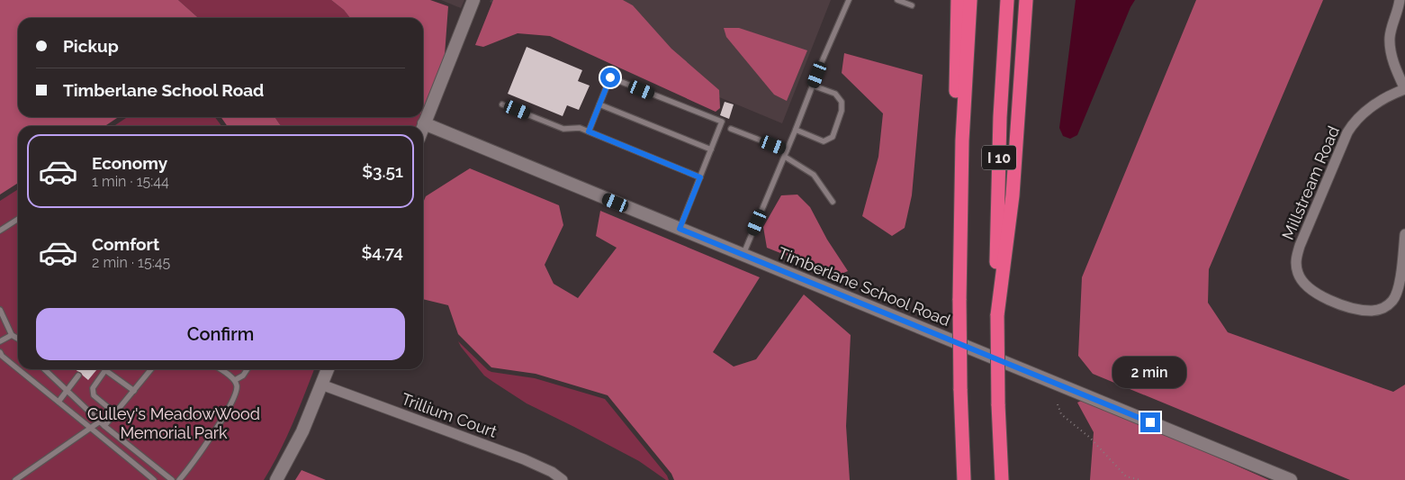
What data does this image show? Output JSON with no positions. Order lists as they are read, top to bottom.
{
  "streets": {
    "highway": ["I 10"],
    "street": ["Millstream Road", "Timberlane School Road", "Trillium Court"]
  },
  "parks": ["Culley's MeadowWood Memorial Park"],
  "page": {
    "banner": ["Pickup", "Timberlane School Road"],
    "list": [
      {
        "name": "Economy",
        "note": "1 min · 15:44",
        "value": "$3.51"
      },
      {
        "name": "Comfort",
        "note": "2 min · 15:45",
        "value": "$4.74"
      }
    ],
    "buttons": "Confirm",
    "bubble": "2 min"
  }
}
